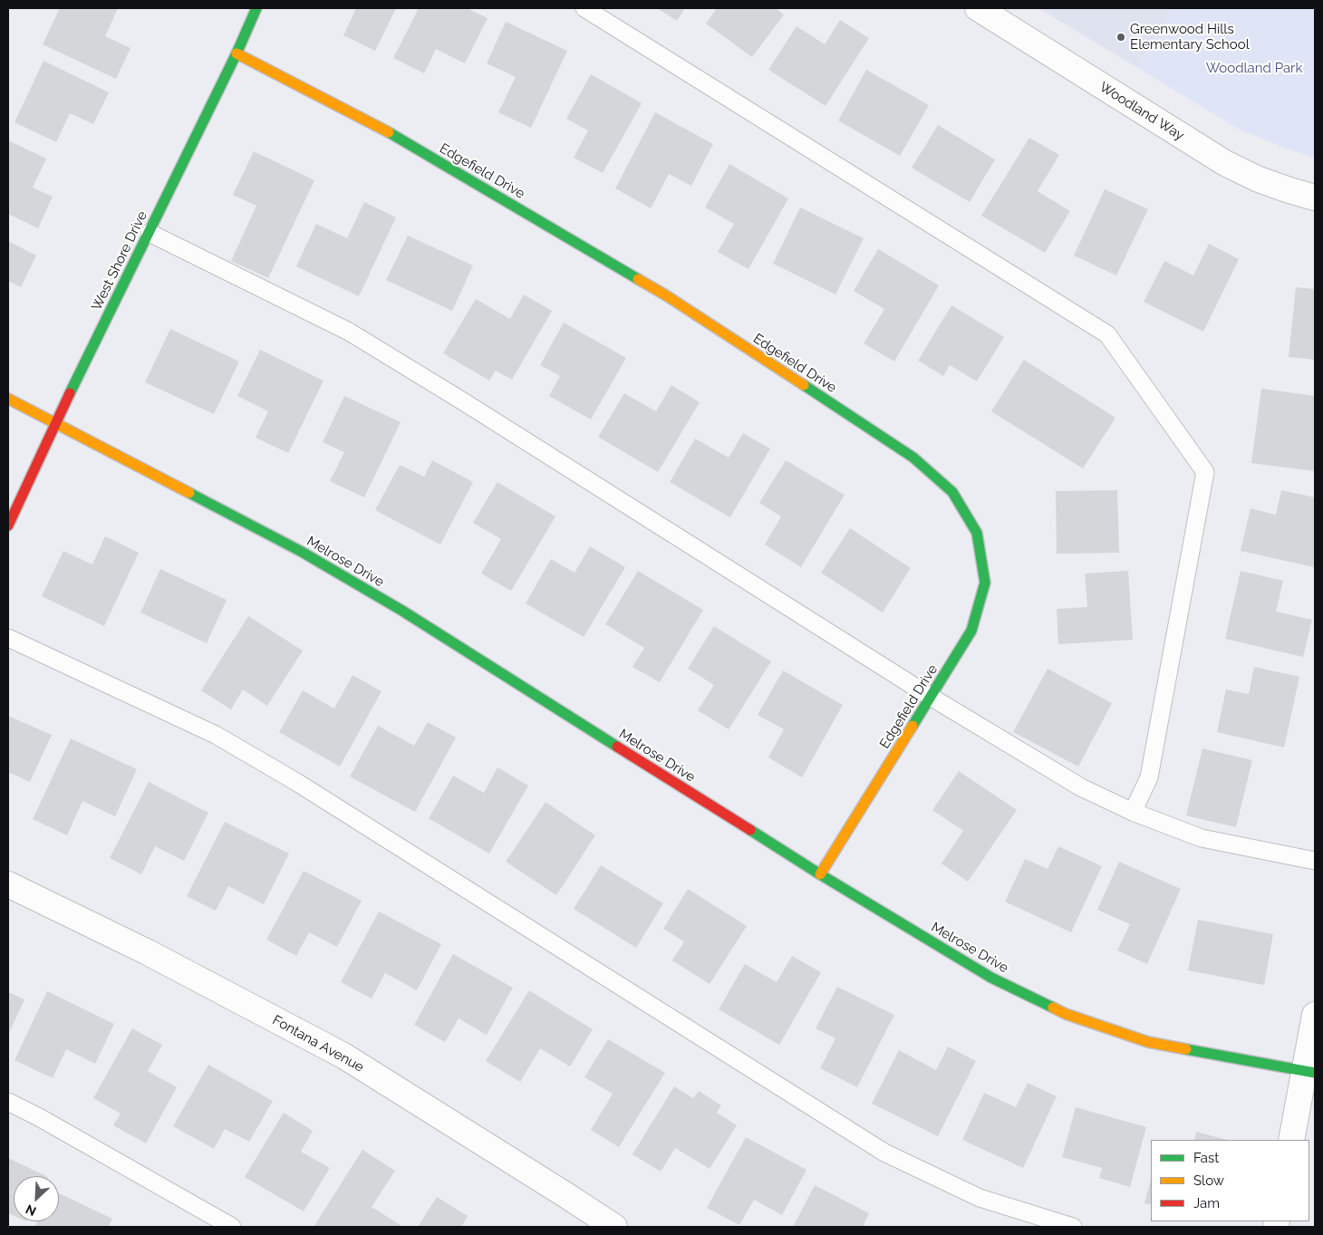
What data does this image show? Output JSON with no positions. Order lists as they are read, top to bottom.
{
  "streets": {
    "street": [
      "Woodland Way",
      "Edgefield Drive",
      "West Shore Drive",
      "Melrose Drive",
      "Fontana Avenue"
    ]
  },
  "crossings": [
    ["Edgefield Drive", "West Shore Drive"],
    ["Edgefield Drive", "Melrose Drive"],
    ["West Shore Drive", "Melrose Drive"]
  ],
  "parks": ["Woodland Park"],
  "places": ["Greenwood Hills Elementary School"],
  "legend": ["Fast", "Slow", "Jam"],
  "north": "bottom left"
}
